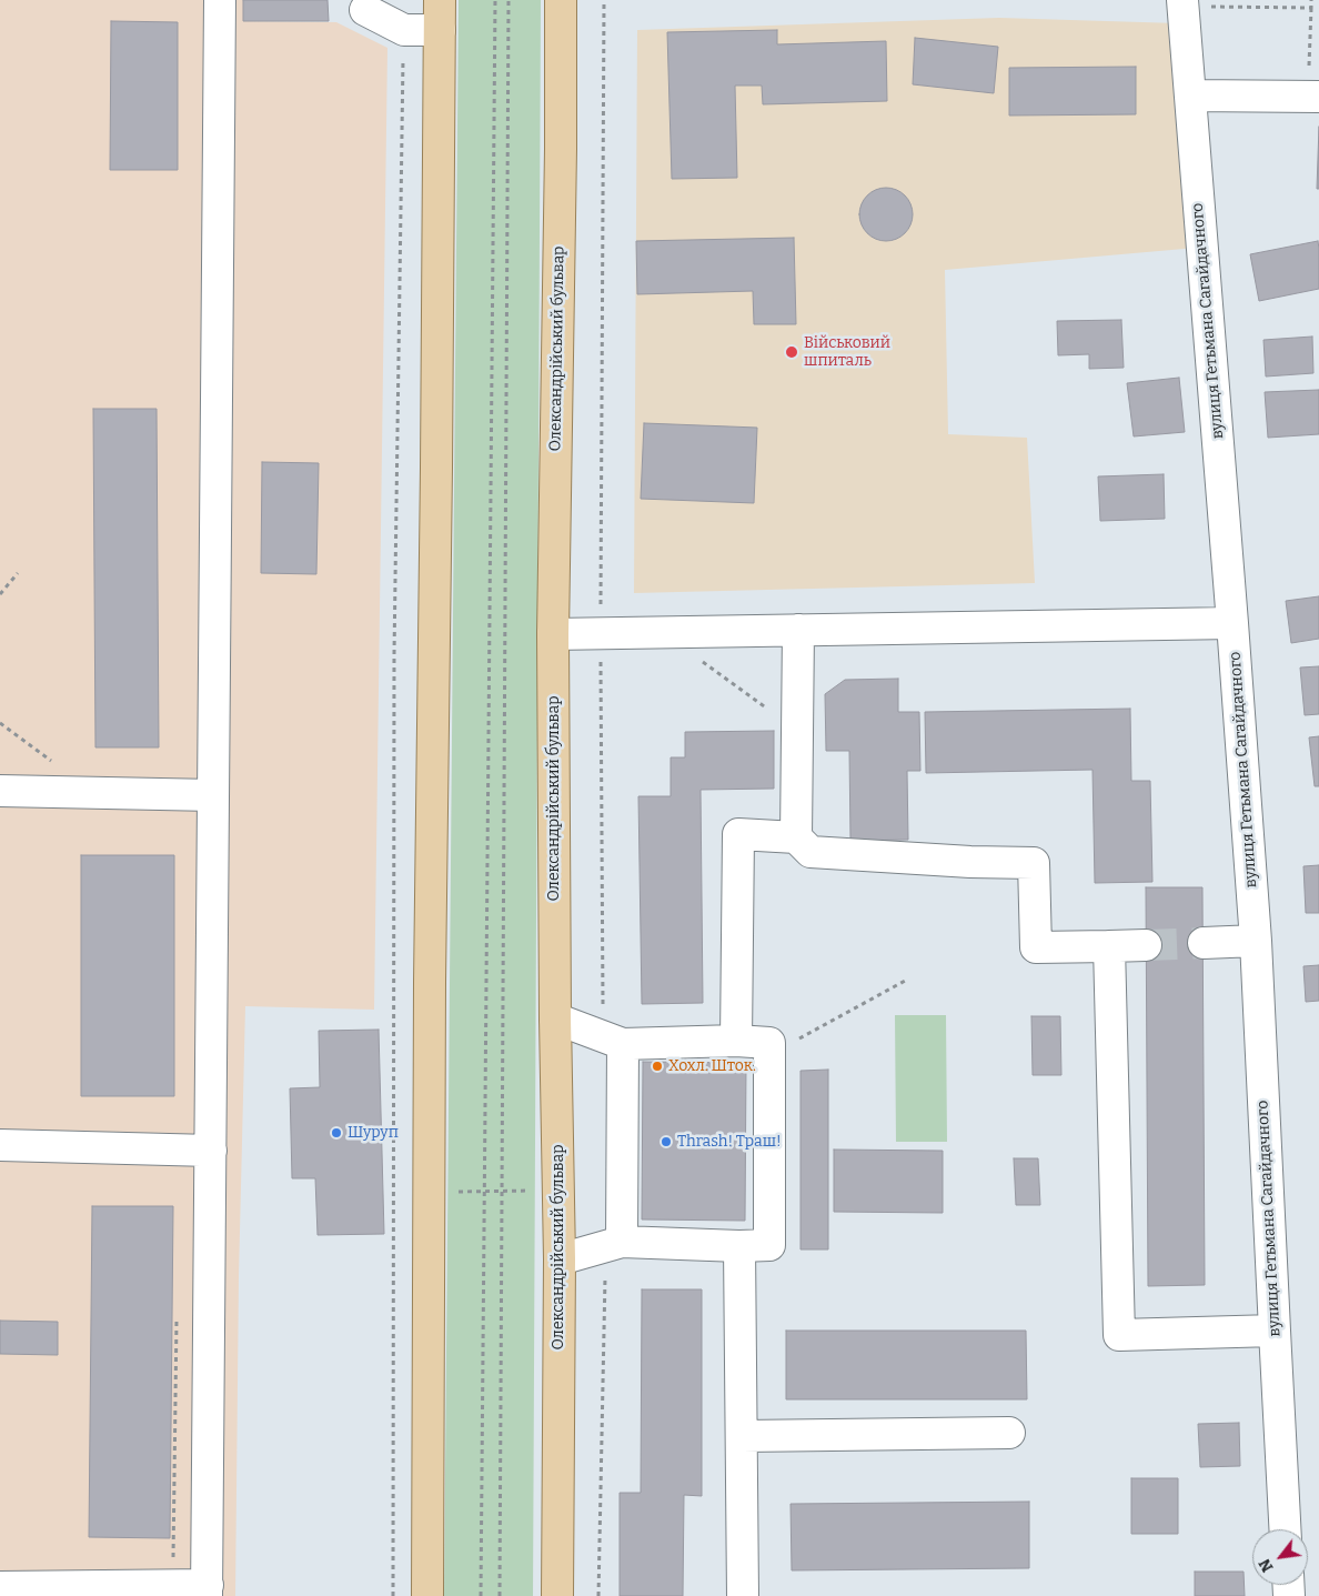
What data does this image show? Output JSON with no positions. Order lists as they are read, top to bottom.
{
  "streets": {
    "main road": ["Олександрійський бульвар"],
    "street": ["вулиця Гетьмана Сагайдачного"]
  },
  "places": [
    "Військовий шпиталь",
    "Хохл. Шток.",
    "Шуруп",
    "Thrash! Траш!"
  ],
  "north": "bottom left"
}
